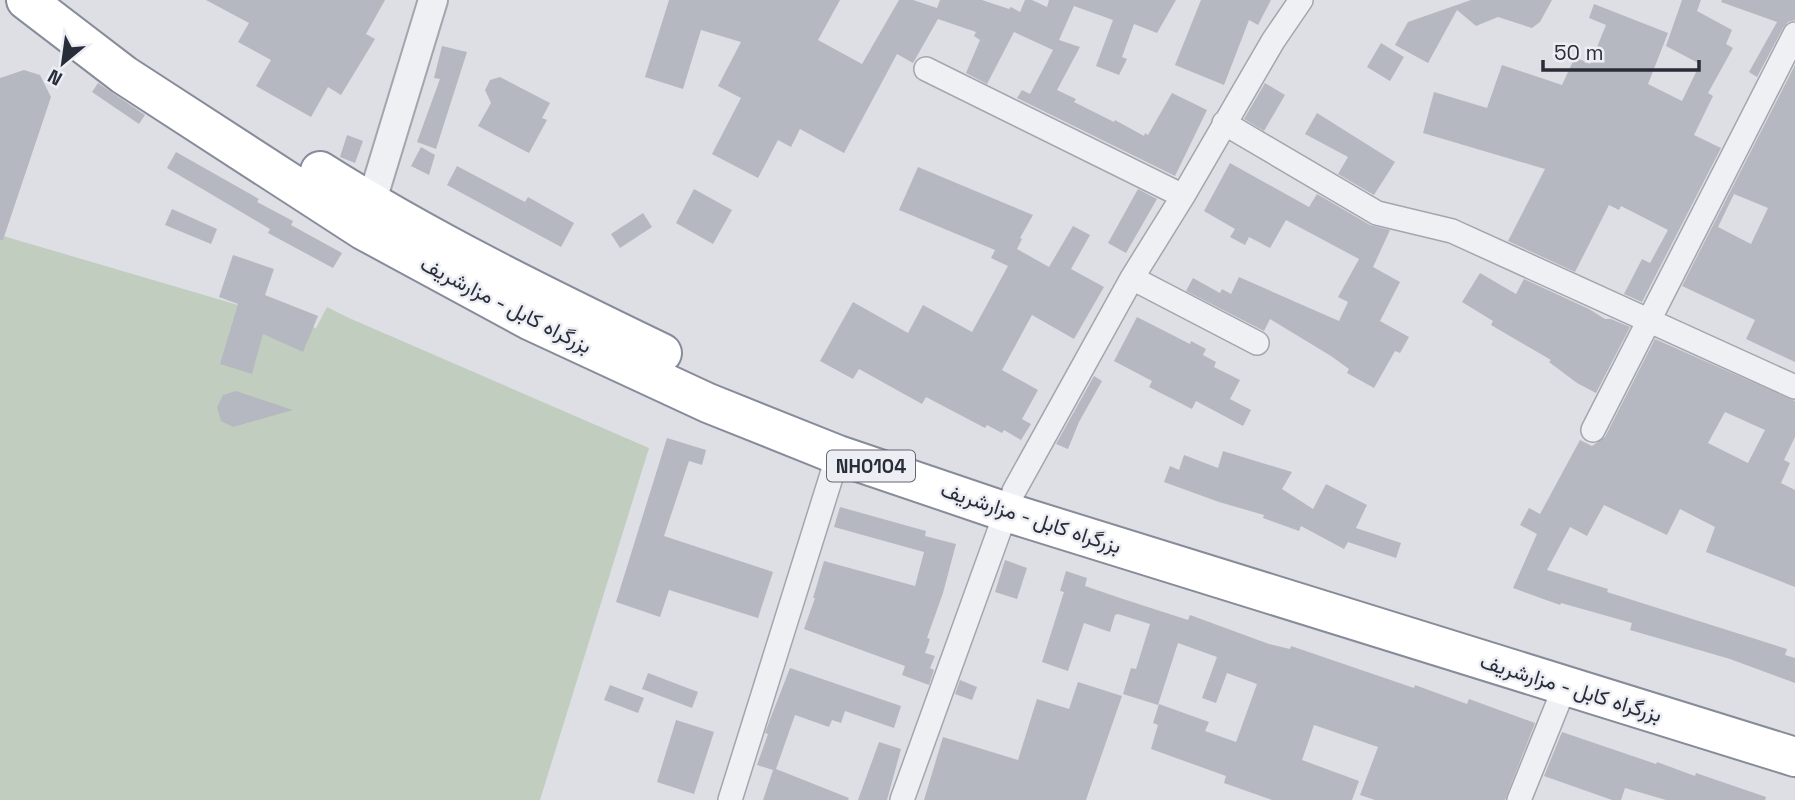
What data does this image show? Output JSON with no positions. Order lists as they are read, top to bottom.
{
  "streets": {
    "highway": ["بزرگراه کابل - مزارشریف", "NH0104"]
  },
  "scale_bar": "50 m",
  "north": "bottom left"
}
